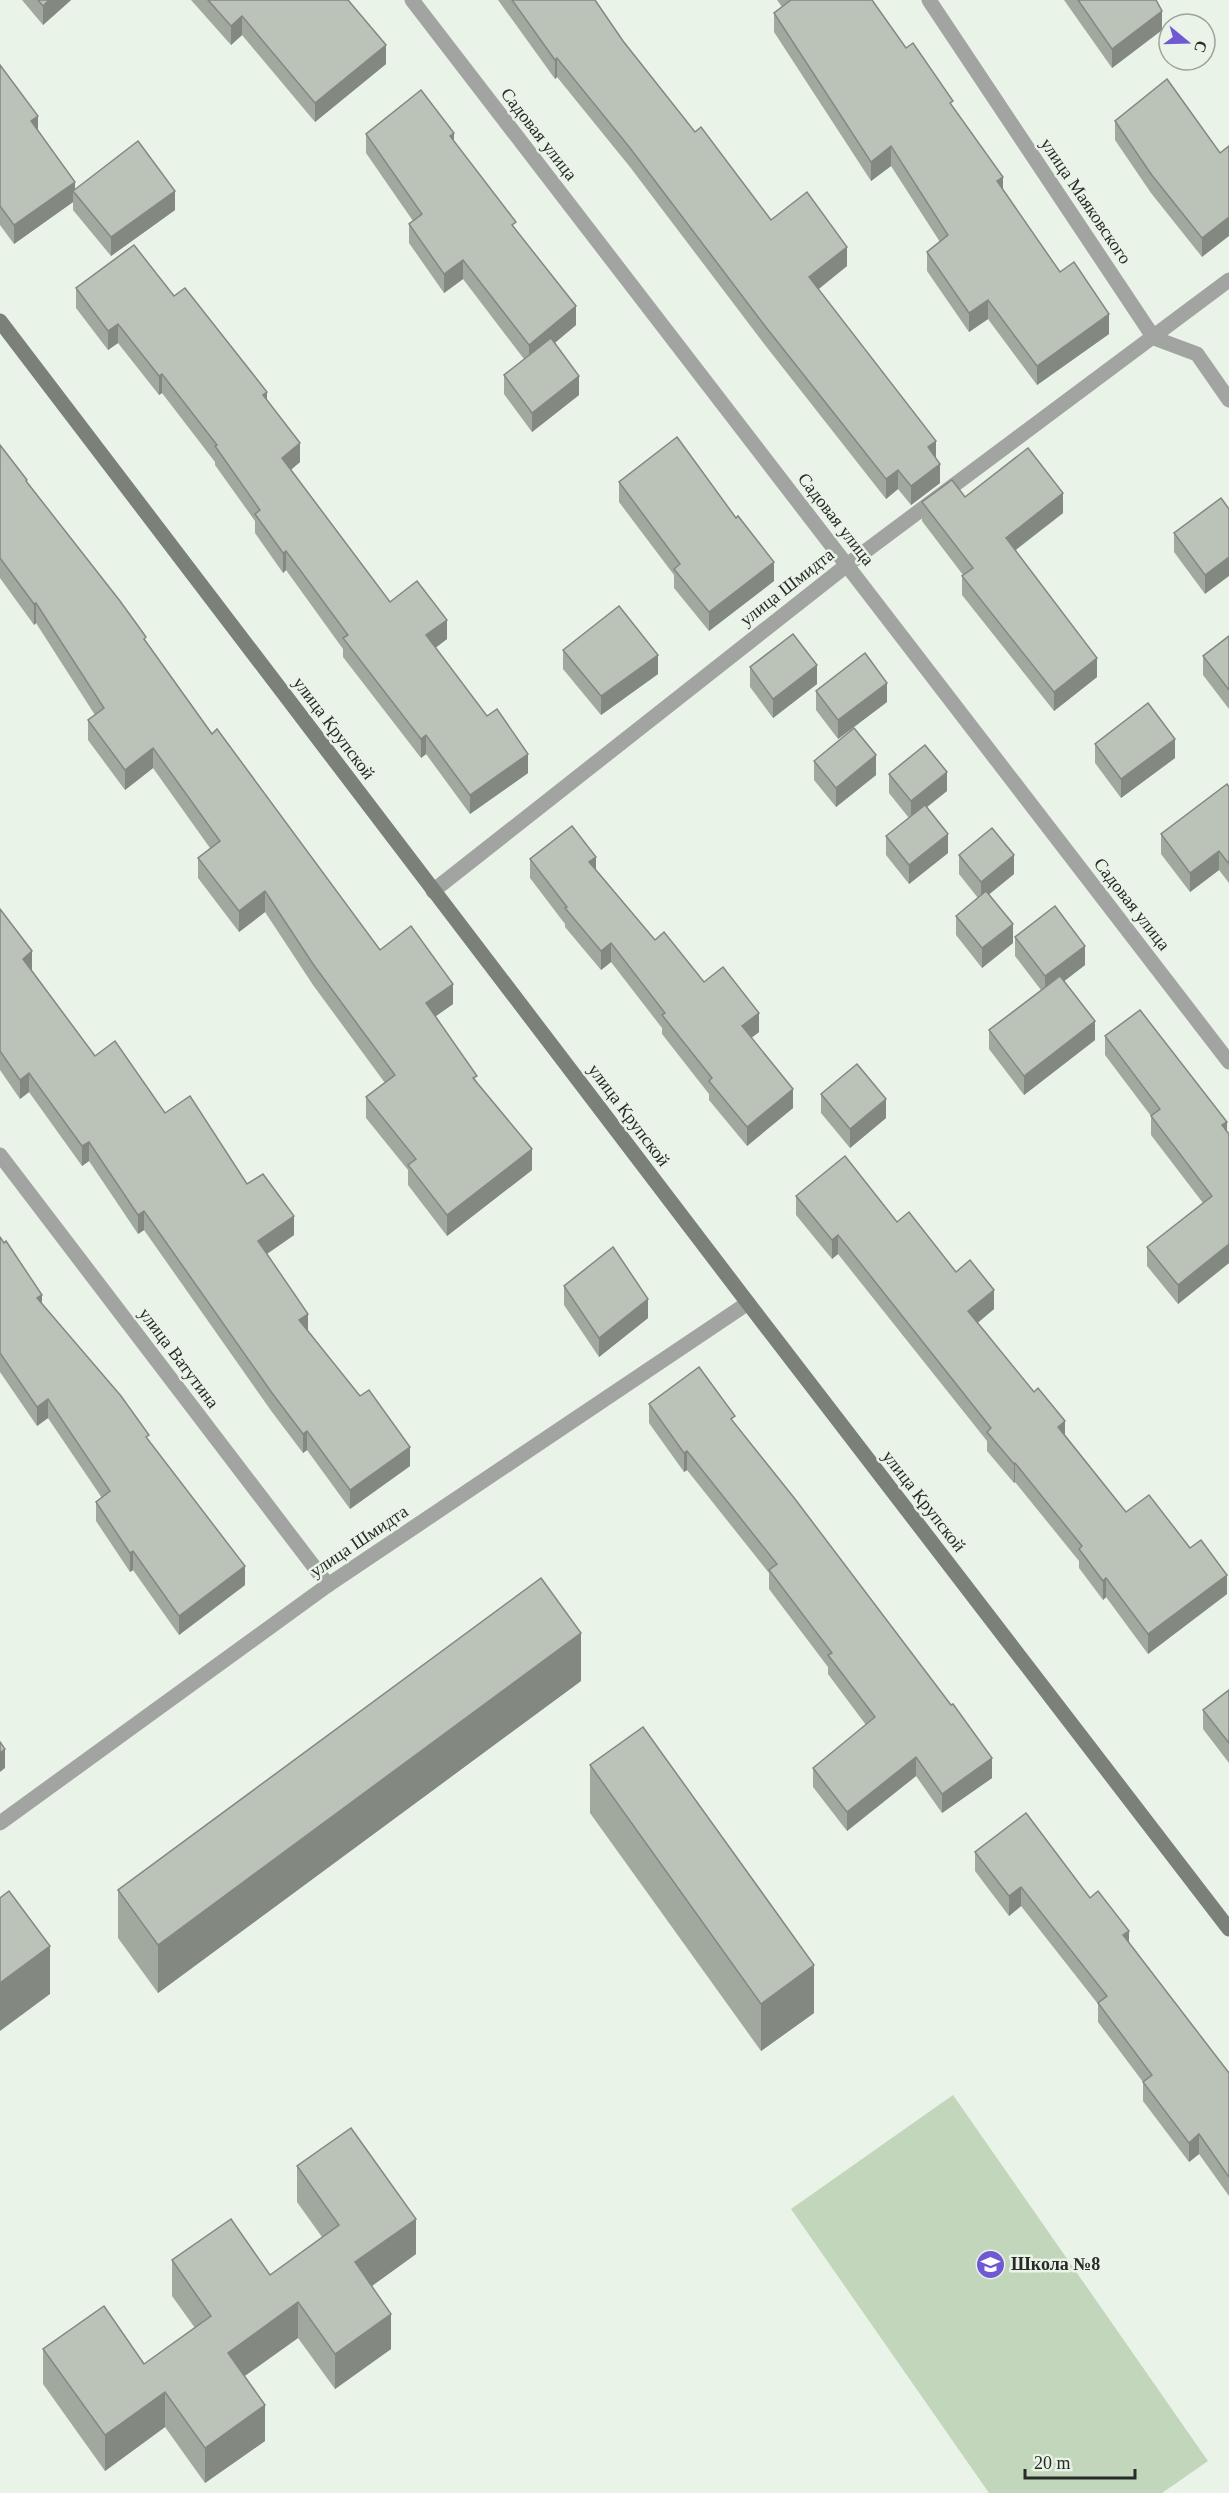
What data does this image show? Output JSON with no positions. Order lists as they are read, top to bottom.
{
  "streets": {
    "main road": ["улица Крупской"],
    "street": [
      "Садовая улица",
      "улица Маяковского",
      "улица Шмидта",
      "улица Ватутина"
    ]
  },
  "crossings": [
    ["Садовая улица", "улица Шмидта"],
    ["улица Маяковского", "улица Шмидта"],
    ["улица Шмидта", "улица Крупской"],
    ["улица Шмидта", "улица Ватутина"]
  ],
  "places": {
    "school or university": ["Школа №8"]
  },
  "scale_bar": "20 m",
  "north": "right"
}
